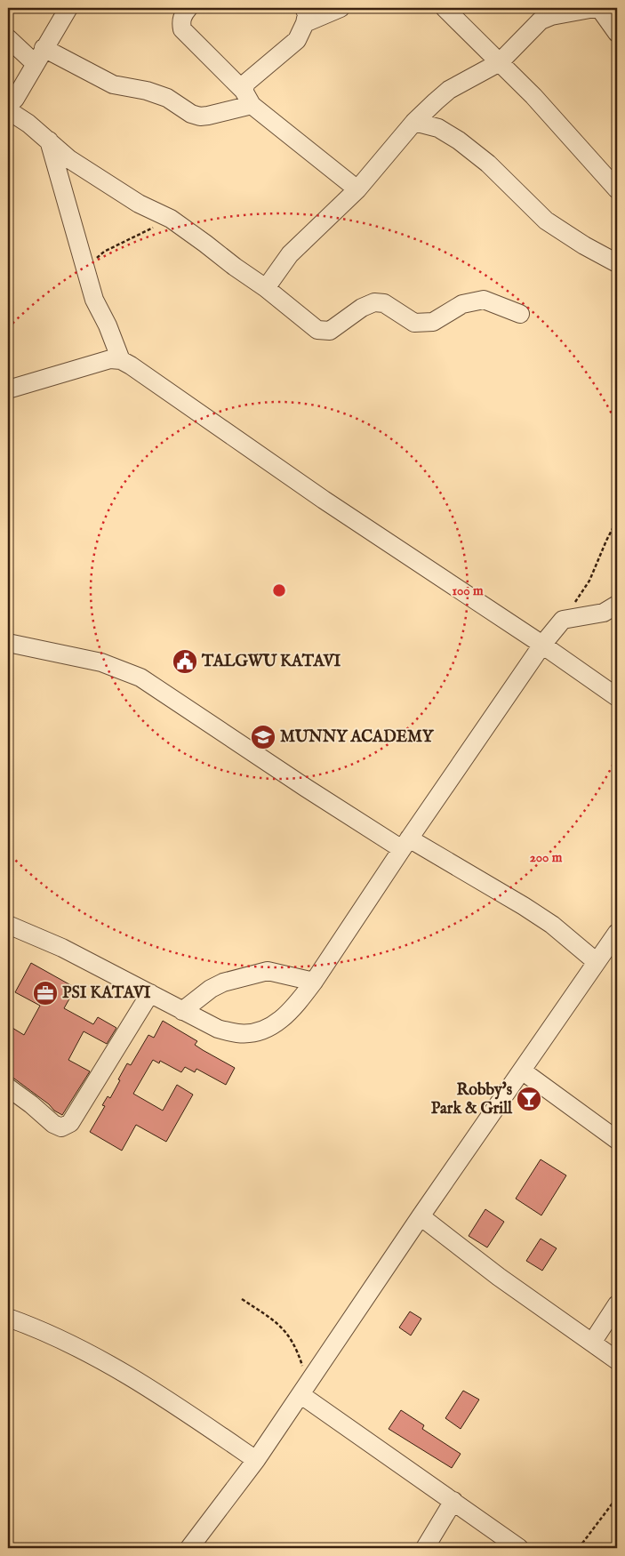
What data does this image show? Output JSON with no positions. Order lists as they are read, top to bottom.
{
  "places": {
    "public building": ["TALGWU KATAVI"],
    "school or university": ["MUNNY ACADEMY"],
    "office": ["PSI KATAVI"],
    "bar": ["Robby's Park & Grill"]
  },
  "rings": ["100 m", "200 m"]
}
